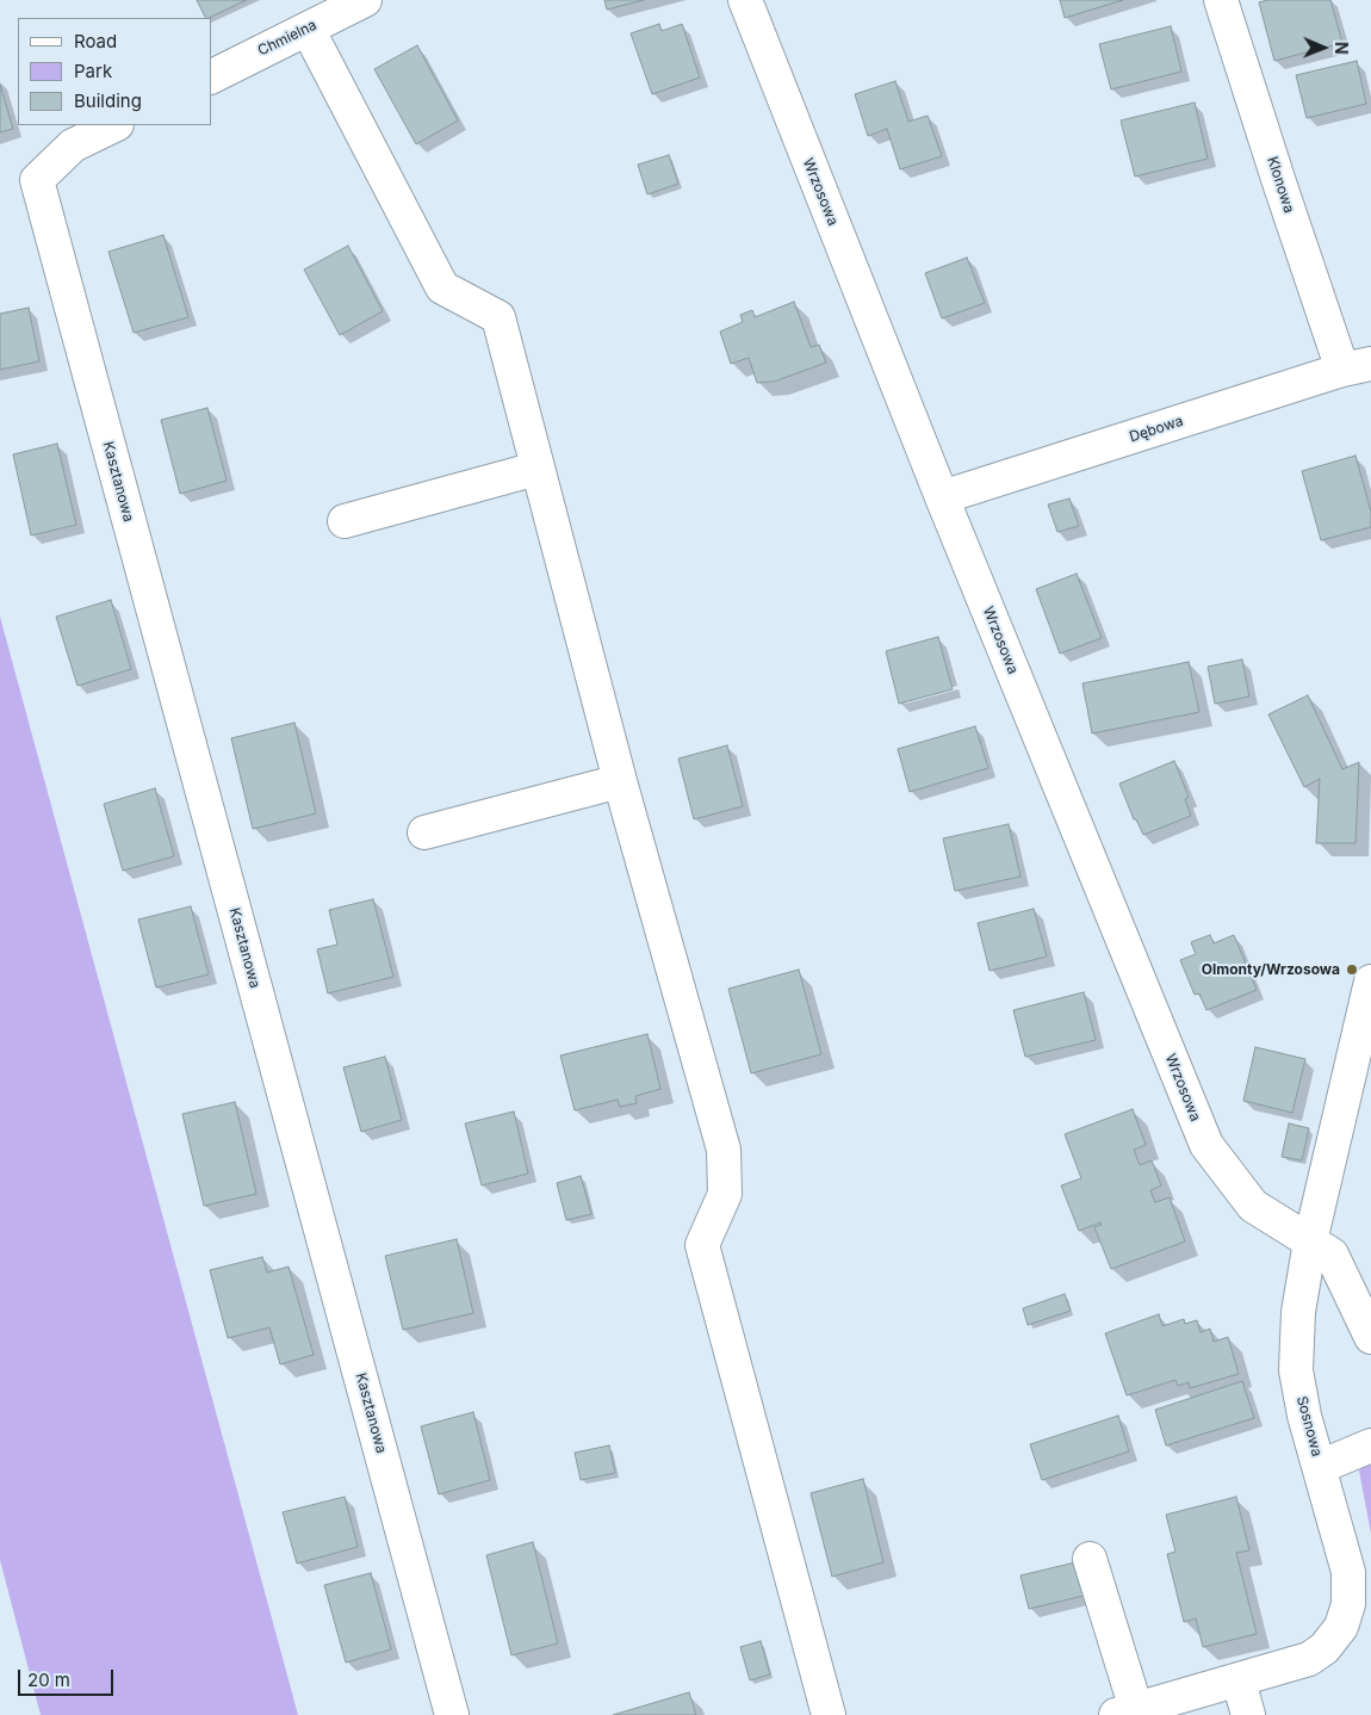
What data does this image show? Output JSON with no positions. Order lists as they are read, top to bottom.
{
  "streets": {
    "street": [
      "Chmielna",
      "Klonowa",
      "Wrzosowa",
      "Dębowa",
      "Kasztanowa",
      "Sosnowa"
    ]
  },
  "crossings": [
    ["Klonowa", "Dębowa"],
    ["Wrzosowa", "Dębowa"],
    ["Wrzosowa", "Sosnowa"]
  ],
  "places": ["Olmonty/Wrzosowa"],
  "legend": ["Road", "Park", "Building"],
  "scale_bar": "20 m",
  "north": "right"
}
